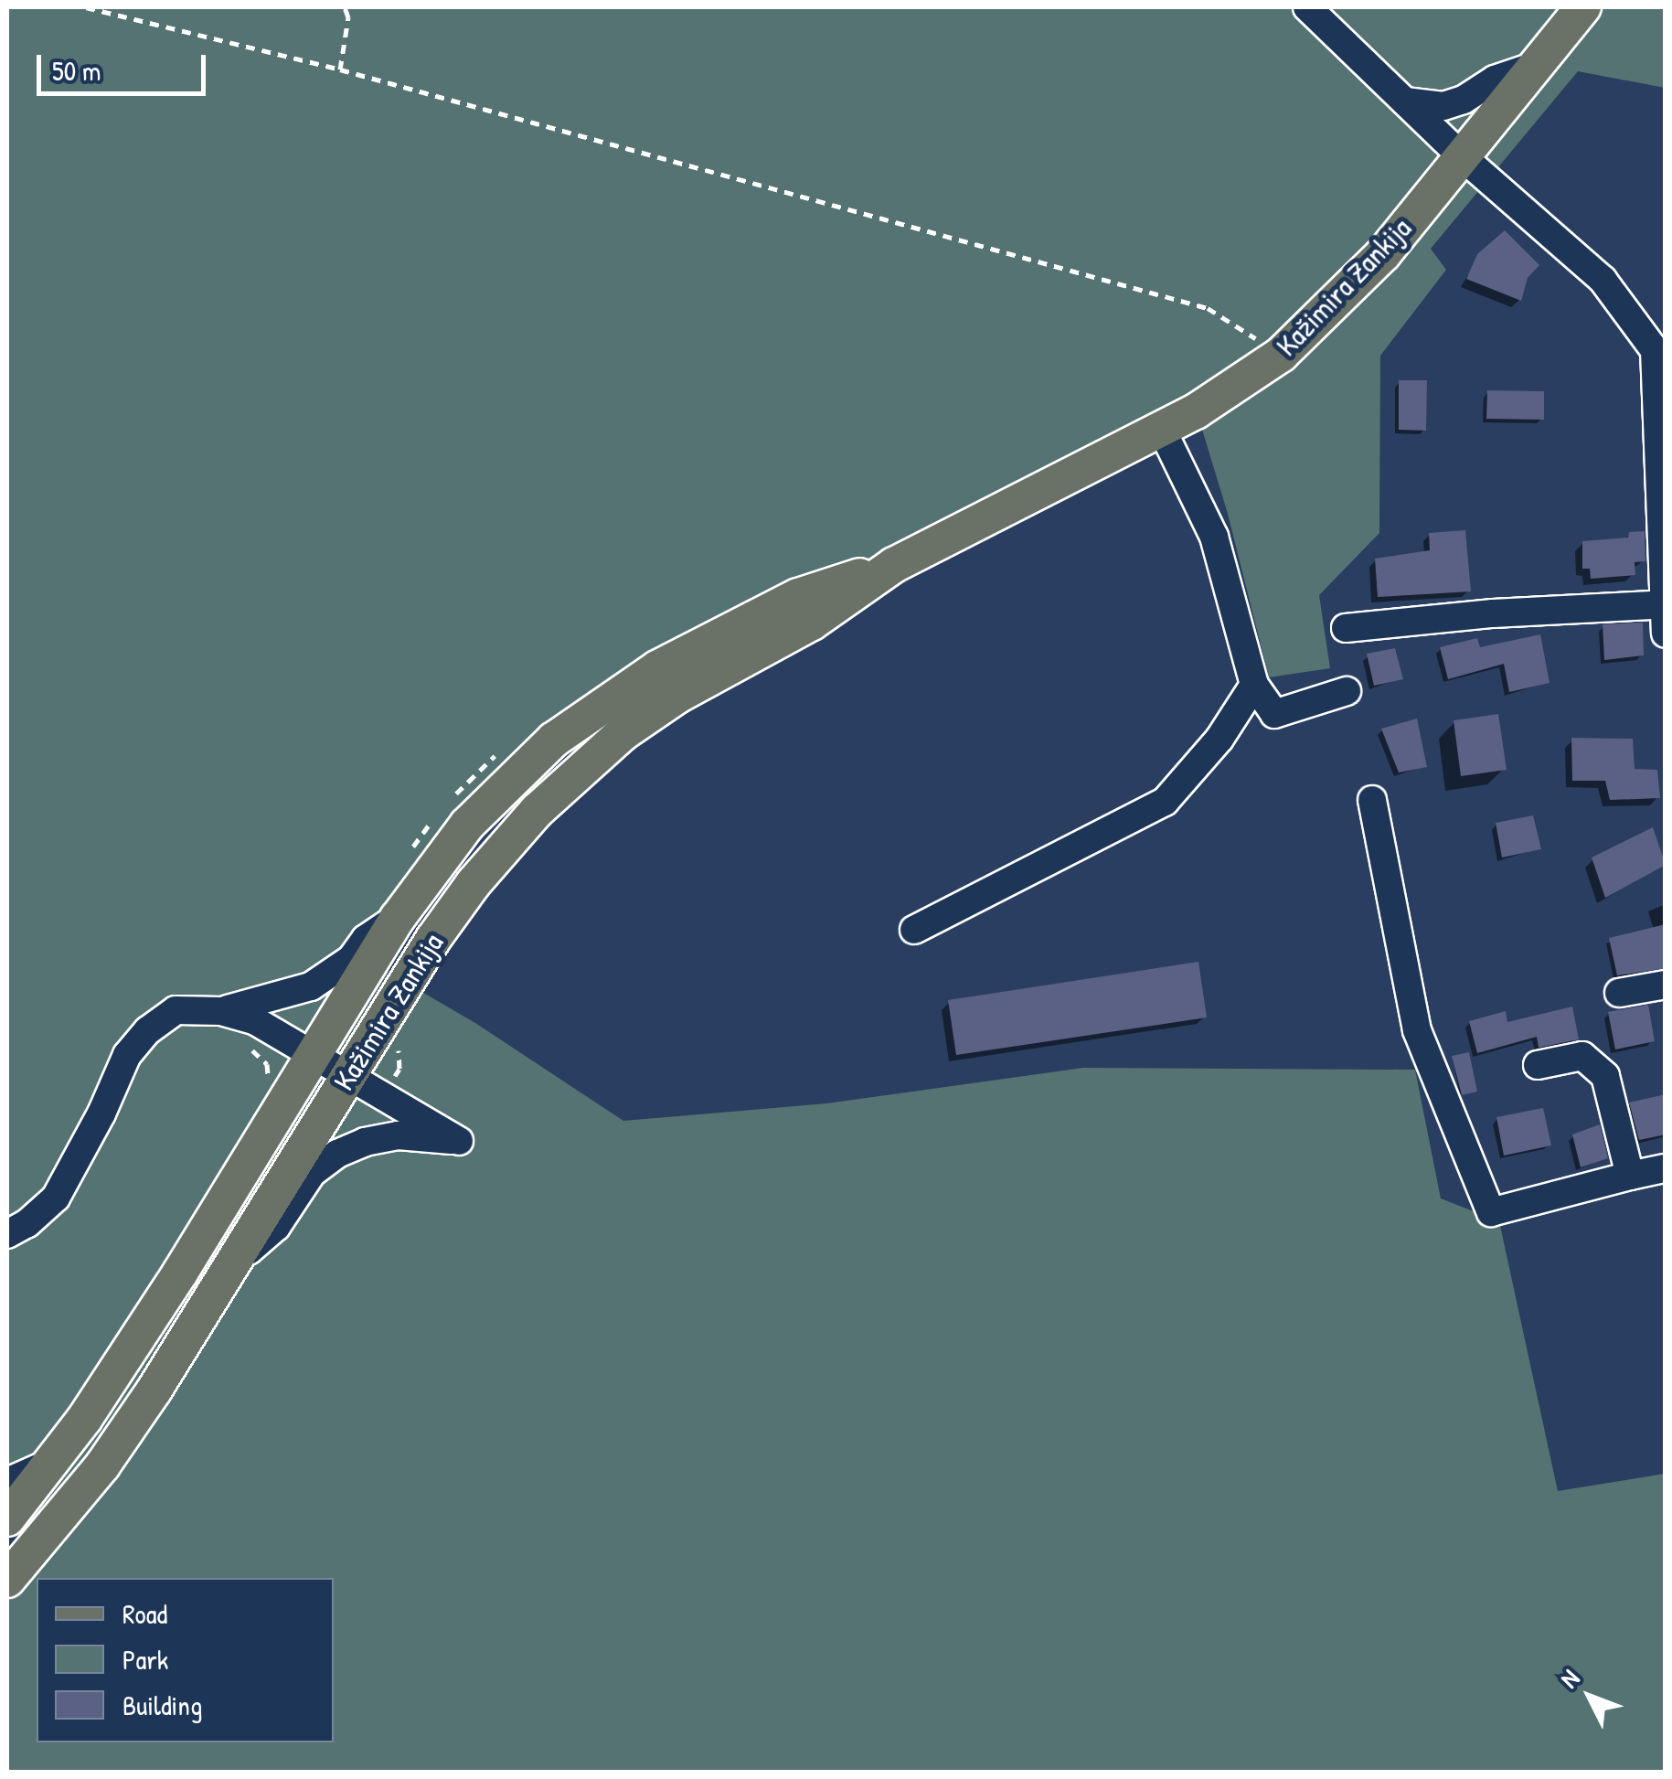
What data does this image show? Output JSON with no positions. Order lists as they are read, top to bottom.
{
  "streets": {
    "main road": ["Kažimira Zankija"]
  },
  "legend": ["Road", "Park", "Building"],
  "scale_bar": "50 m",
  "north": "top left"
}
